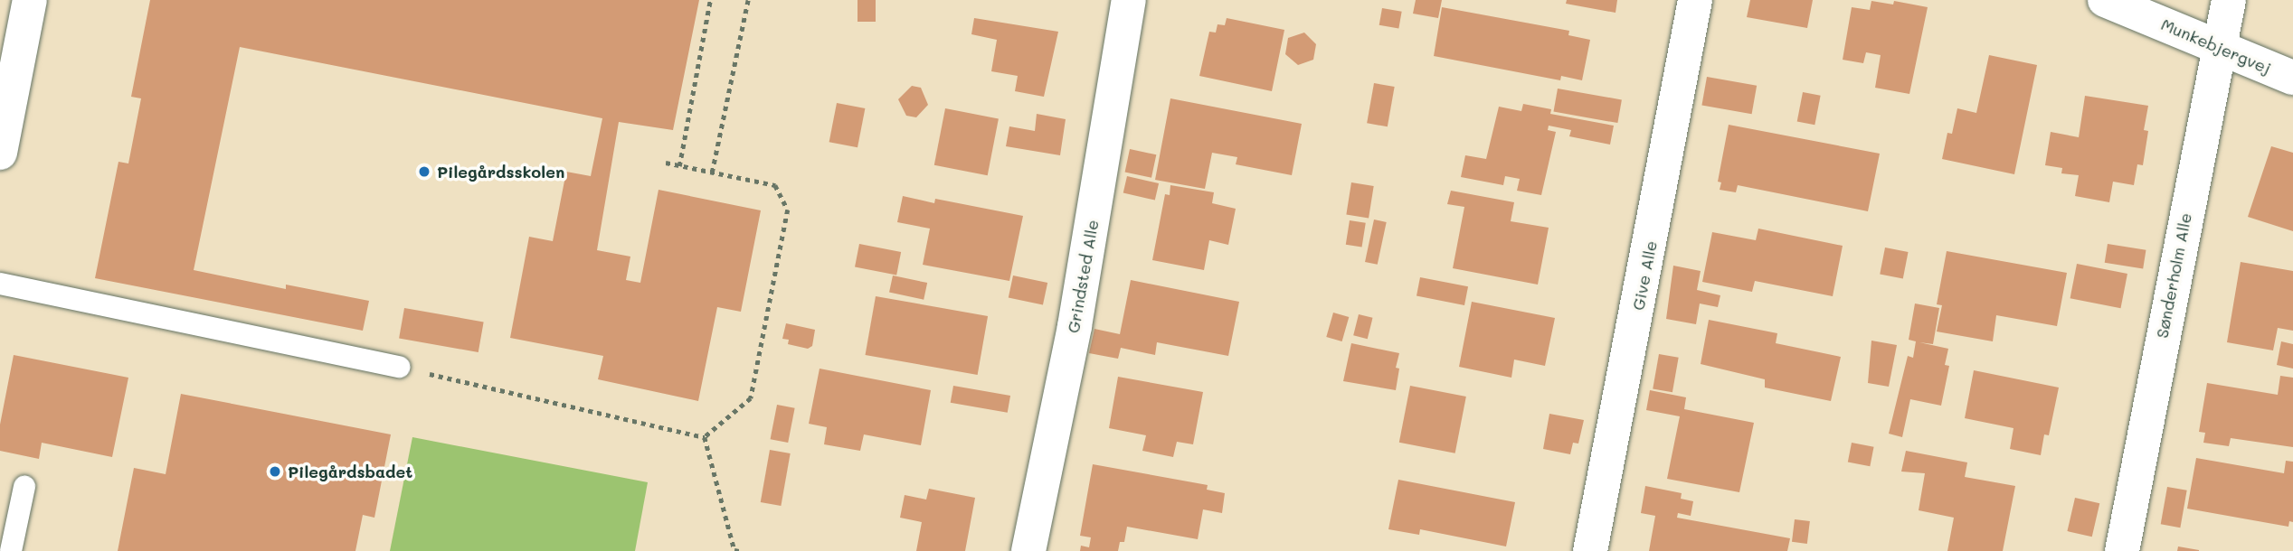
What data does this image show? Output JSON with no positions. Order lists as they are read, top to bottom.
{
  "streets": {
    "street": [
      "Munkebjergvej",
      "Give Alle",
      "Sønderholm Alle",
      "Grindsted Alle"
    ]
  },
  "crossings": [
    ["Munkebjergvej", "Sønderholm Alle"]
  ],
  "places": ["Pilegårdsskolen", "Pilegårdsbadet"]
}
